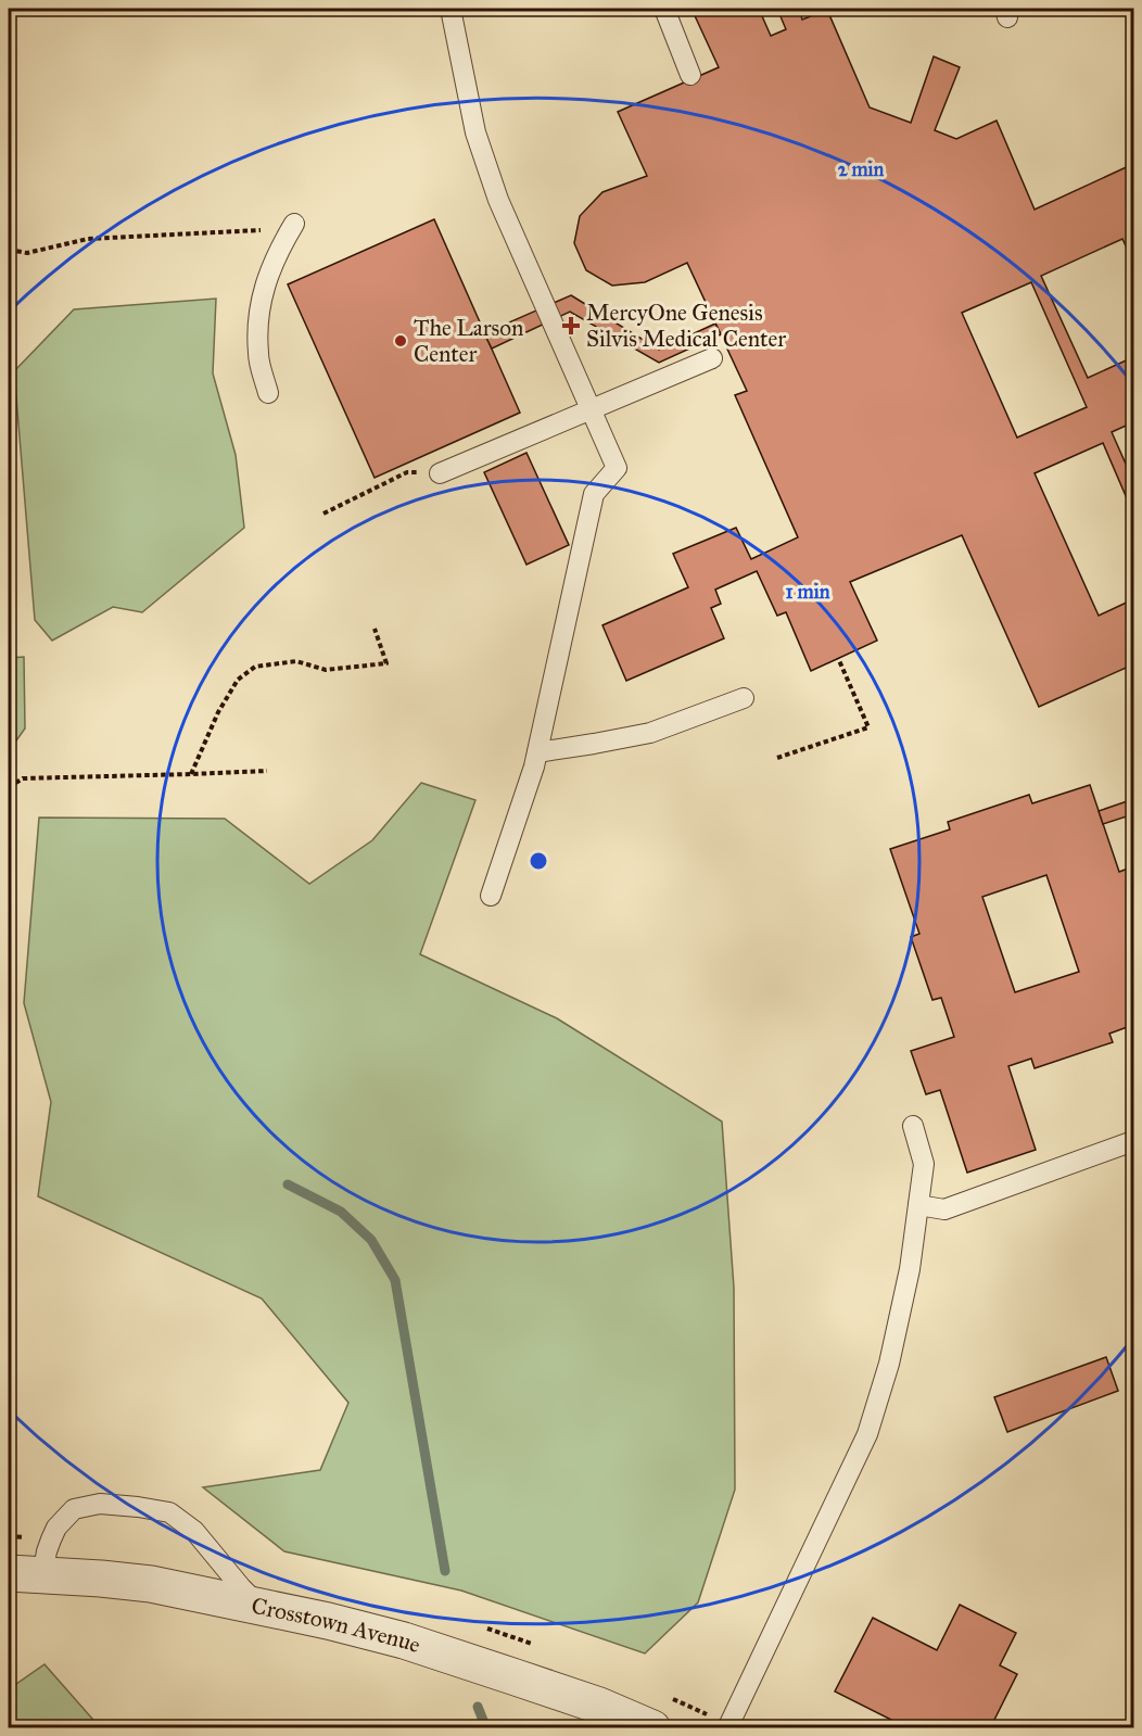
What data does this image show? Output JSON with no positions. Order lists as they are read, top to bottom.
{
  "streets": {
    "street": ["Crosstown Avenue"]
  },
  "places": {
    "health": ["MercyOne Genesis Silvis Medical Center"],
    "other": ["The Larson Center"]
  },
  "rings": ["2 min", "1 min"]
}
